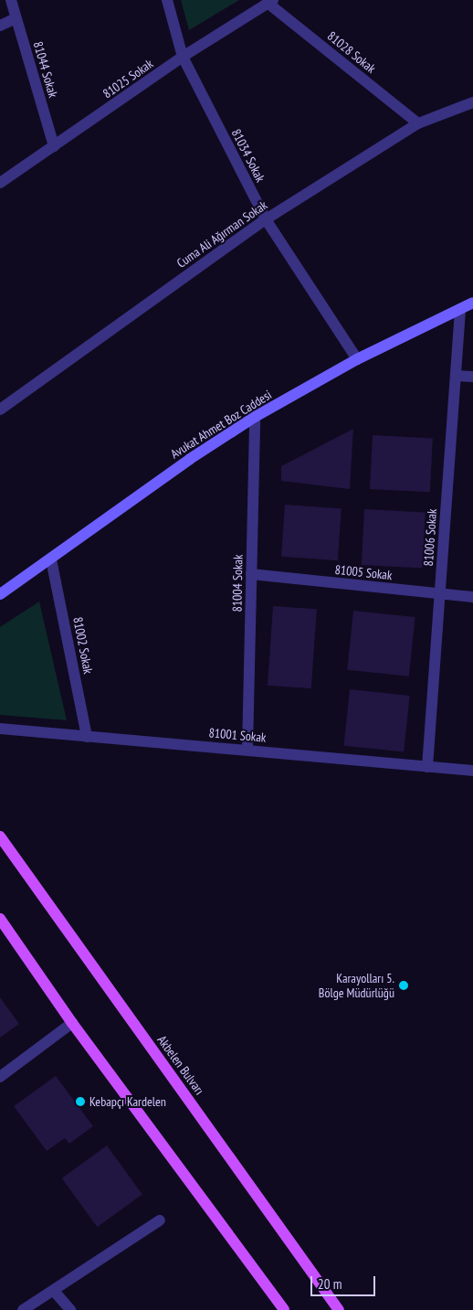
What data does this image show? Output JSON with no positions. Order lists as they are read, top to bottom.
{
  "streets": {
    "main road": ["Akbelen Bulvarı"],
    "street": [
      "81028 Sokak",
      "81044 Sokak",
      "81025 Sokak",
      "81034 Sokak",
      "Cuma Ali Ağırman Sokak",
      "Avukat Ahmet Boz Caddesi",
      "81006 Sokak",
      "81005 Sokak",
      "81004 Sokak",
      "81002 Sokak",
      "81001 Sokak"
    ]
  },
  "crossings": [
    ["81028 Sokak", "81025 Sokak"],
    ["81028 Sokak", "Cuma Ali Ağırman Sokak"],
    ["81044 Sokak", "81025 Sokak"],
    ["81025 Sokak", "81034 Sokak"],
    ["81034 Sokak", "Cuma Ali Ağırman Sokak"],
    ["81034 Sokak", "Avukat Ahmet Boz Caddesi"],
    ["Avukat Ahmet Boz Caddesi", "81006 Sokak"],
    ["Avukat Ahmet Boz Caddesi", "81004 Sokak"],
    ["Avukat Ahmet Boz Caddesi", "81002 Sokak"],
    ["81006 Sokak", "81005 Sokak"],
    ["81006 Sokak", "81001 Sokak"],
    ["81005 Sokak", "81004 Sokak"],
    ["81004 Sokak", "81001 Sokak"],
    ["81002 Sokak", "81001 Sokak"]
  ],
  "places": ["Karayolları 5. Bölge Müdürlüğü", "Kebapçı Kardelen"],
  "scale_bar": "20 m"
}
